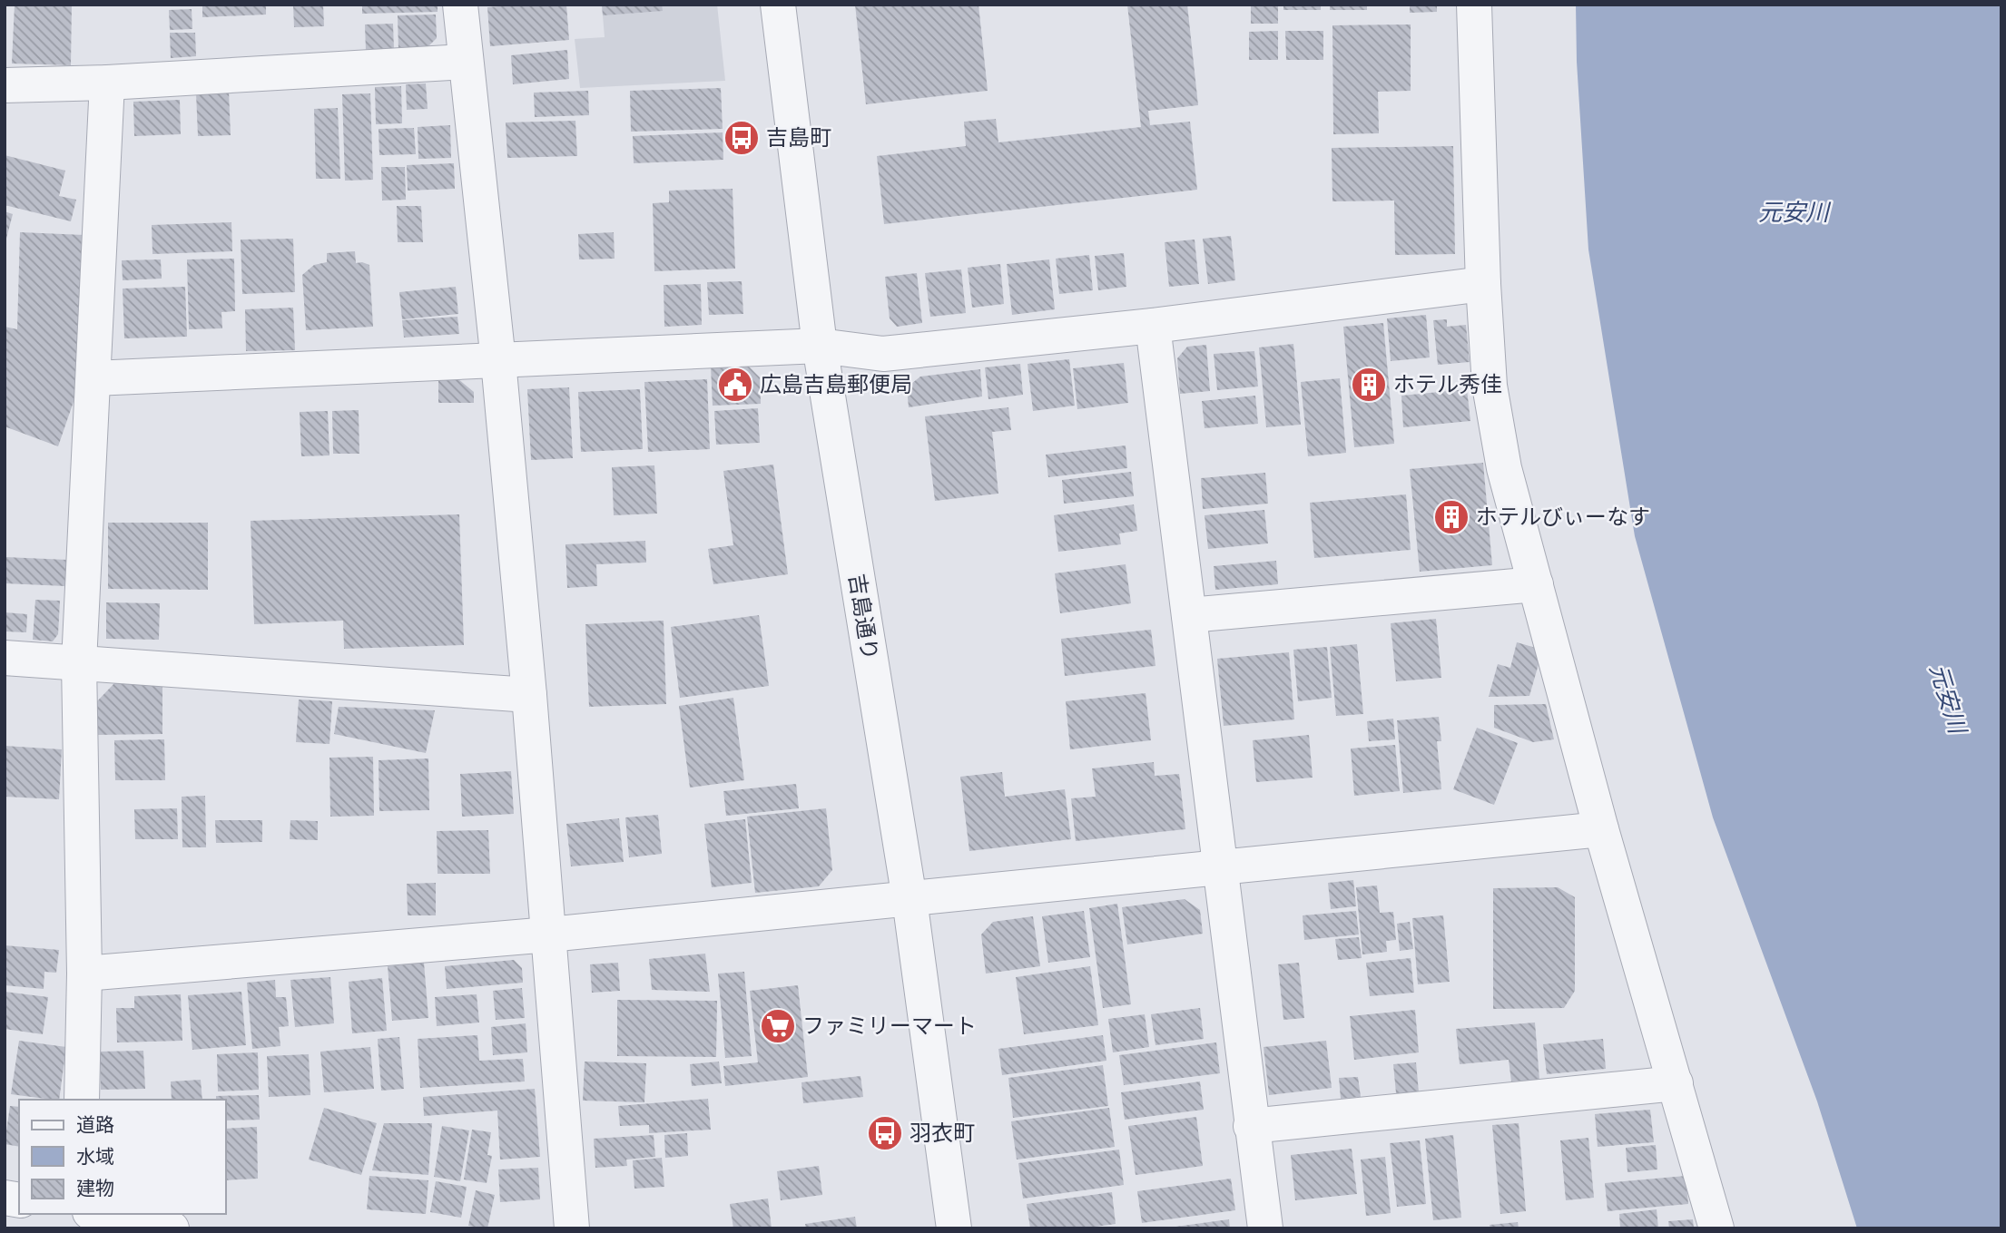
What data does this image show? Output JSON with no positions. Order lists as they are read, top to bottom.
{
  "streets": {
    "street": ["吉島通り"]
  },
  "water": ["元安川"],
  "places": {
    "bus stop": ["吉島町", "羽衣町"],
    "public building": ["広島吉島郵便局"],
    "building": ["ホテル秀佳", "ホテルびぃーなす"],
    "supermarket": ["ファミリーマート"]
  },
  "legend": ["道路", "水域", "建物"]
}
